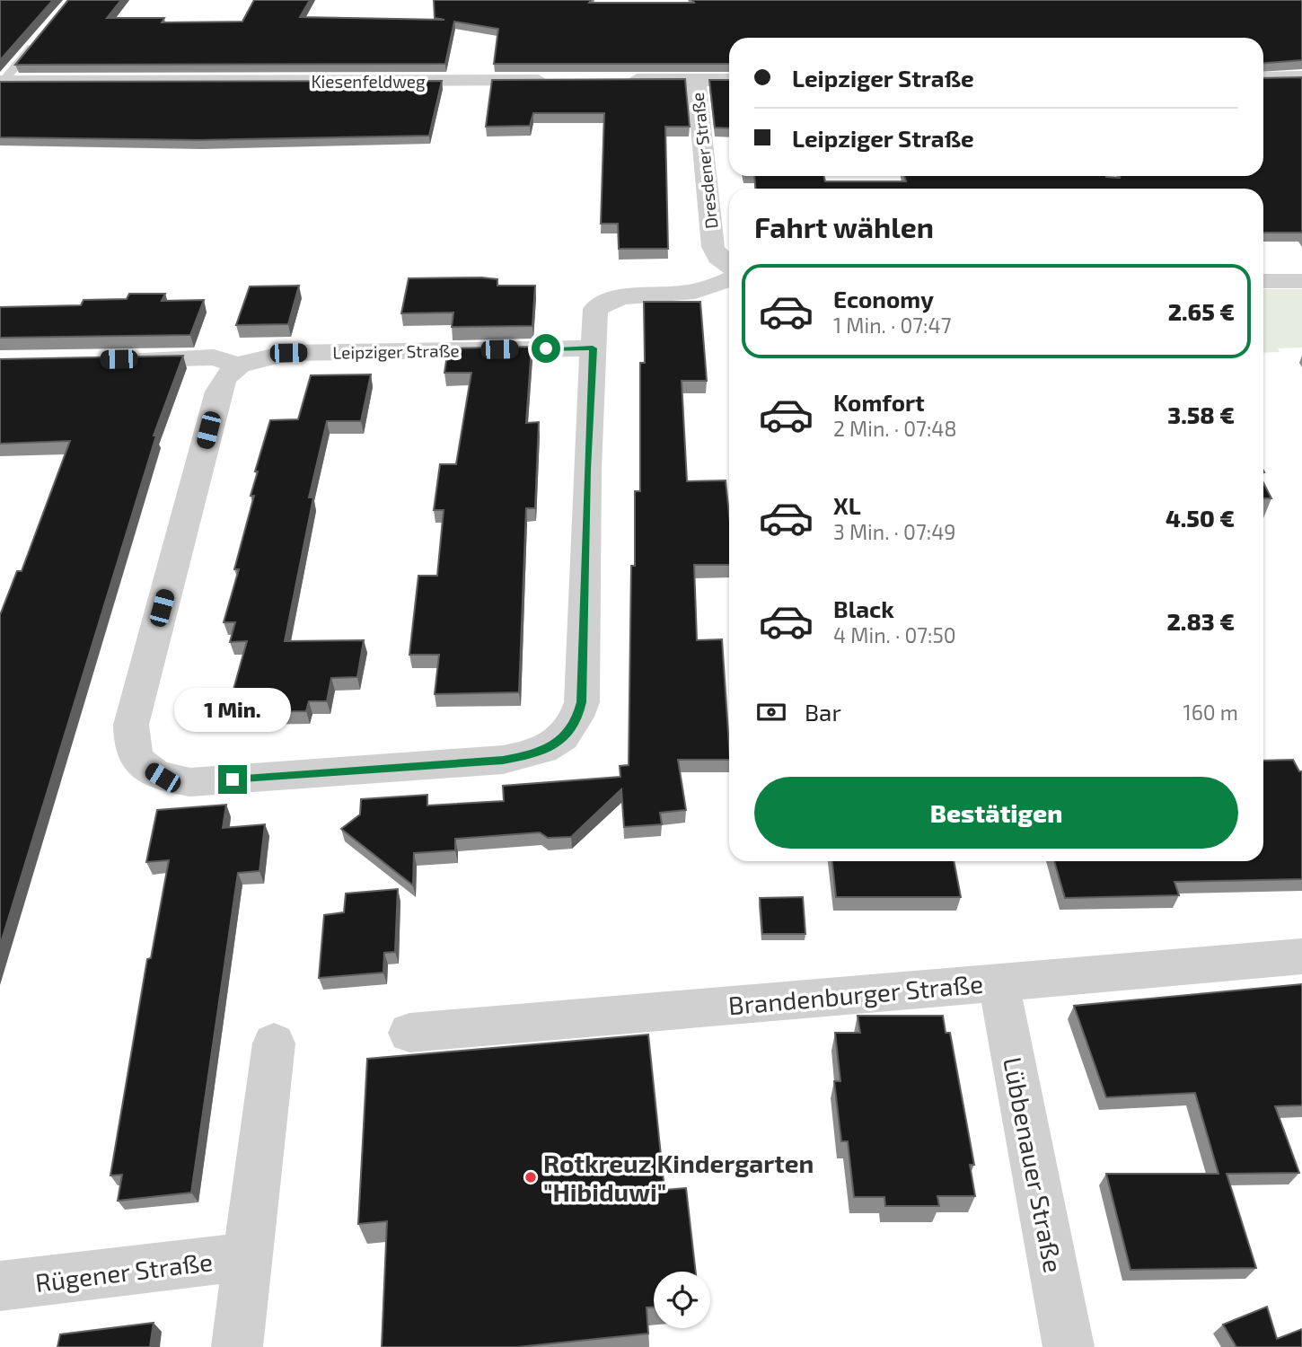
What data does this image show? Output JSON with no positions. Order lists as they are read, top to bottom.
{
  "streets": {
    "street": [
      "Kiesenfeldweg",
      "Dresdener Straße",
      "Leipziger Straße",
      "Brandenburger Straße",
      "Lübbenauer Straße",
      "Rügener Straße"
    ]
  },
  "crossings": [
    ["Brandenburger Straße", "Lübbenauer Straße"]
  ],
  "places": ["Rotkreuz Kindergarten \"Hibiduwi\""],
  "page": {
    "banner": ["Leipziger Straße", "Leipziger Straße"],
    "heading": "Fahrt wählen",
    "list": [
      {
        "name": "Economy",
        "note": "1 Min. · 07:47",
        "value": "2.65 €"
      },
      {
        "name": "Komfort",
        "note": "2 Min. · 07:48",
        "value": "3.58 €"
      },
      {
        "name": "XL",
        "note": "3 Min. · 07:49",
        "value": "4.50 €"
      },
      {
        "name": "Black",
        "note": "4 Min. · 07:50",
        "value": "2.83 €"
      }
    ],
    "pay": ["Bar", "160 m"],
    "bubble": "1 Min.",
    "buttons": "Bestätigen"
  }
}
